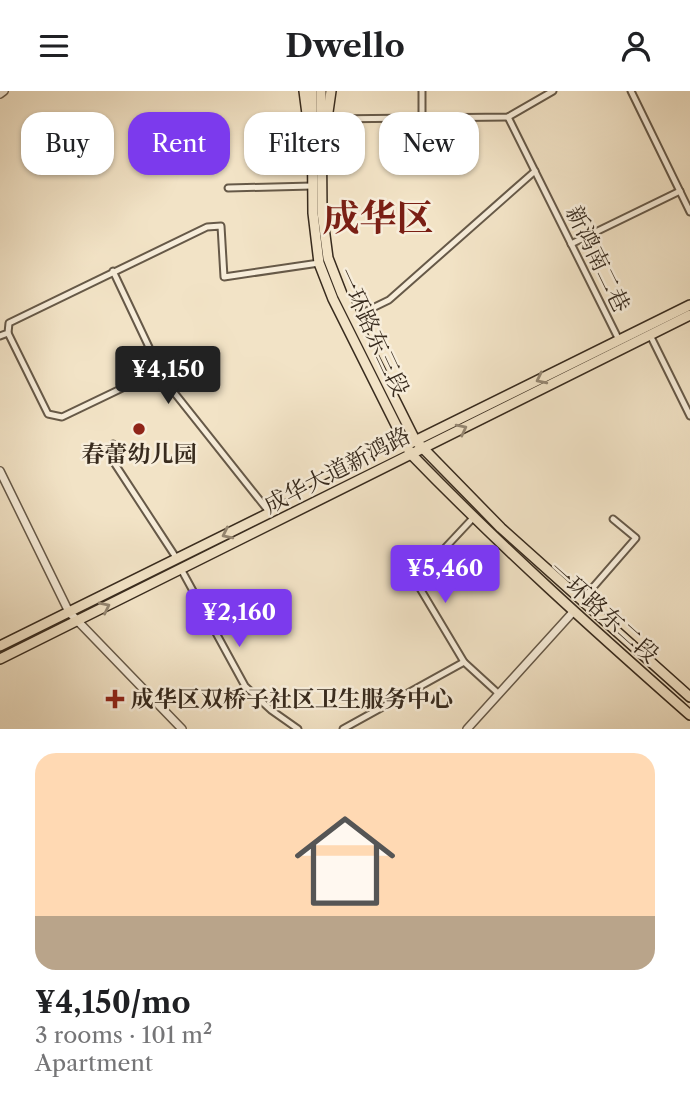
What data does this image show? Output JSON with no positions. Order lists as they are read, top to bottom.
{
  "streets": {
    "main road": ["一环路东三段", "成华大道新鸿路", "一环路东二段"],
    "street": ["新鸿南二巷"]
  },
  "crossings": [
    ["新鸿南二巷", "成华大道新鸿路"],
    ["一环路东三段", "成华大道新鸿路"],
    ["一环路东三段", "一环路东二段"],
    ["成华大道新鸿路", "一环路东二段"]
  ],
  "districts": ["成华区"],
  "places": {
    "other": ["春蕾幼儿园"],
    "health": ["成华区双桥子社区卫生服务中心"]
  },
  "page": {
    "header": "Dwello",
    "chip": [
      "Buy",
      "Rent",
      "Filters",
      "New"
    ],
    "price": ["¥4,150", "¥5,460", "¥2,160"],
    "list": [
      {
        "name": "¥4,150/mo",
        "note": "3 rooms · 101 m² · Apartment"
      }
    ]
  }
}
